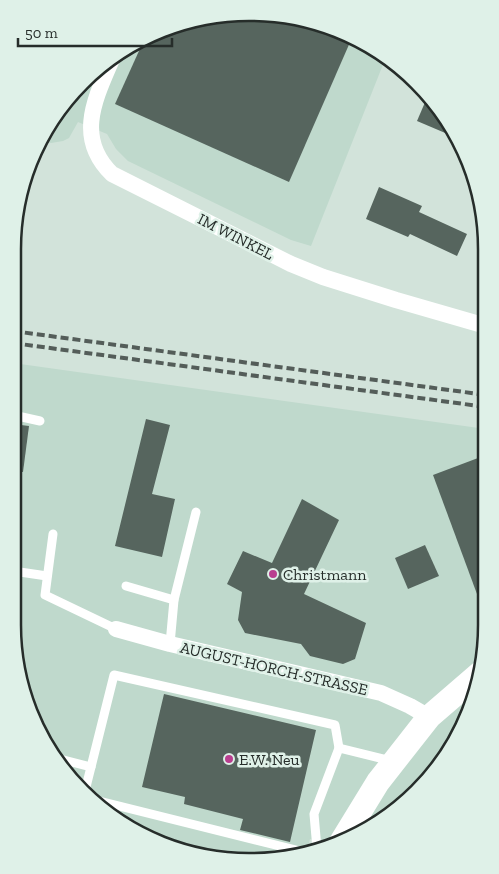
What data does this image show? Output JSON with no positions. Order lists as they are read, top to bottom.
{
  "streets": {
    "street": ["IM WINKEL", "AUGUST-HORCH-STRASSE"]
  },
  "places": ["Christmann", "E.W. Neu"],
  "scale_bar": "50 m"
}
